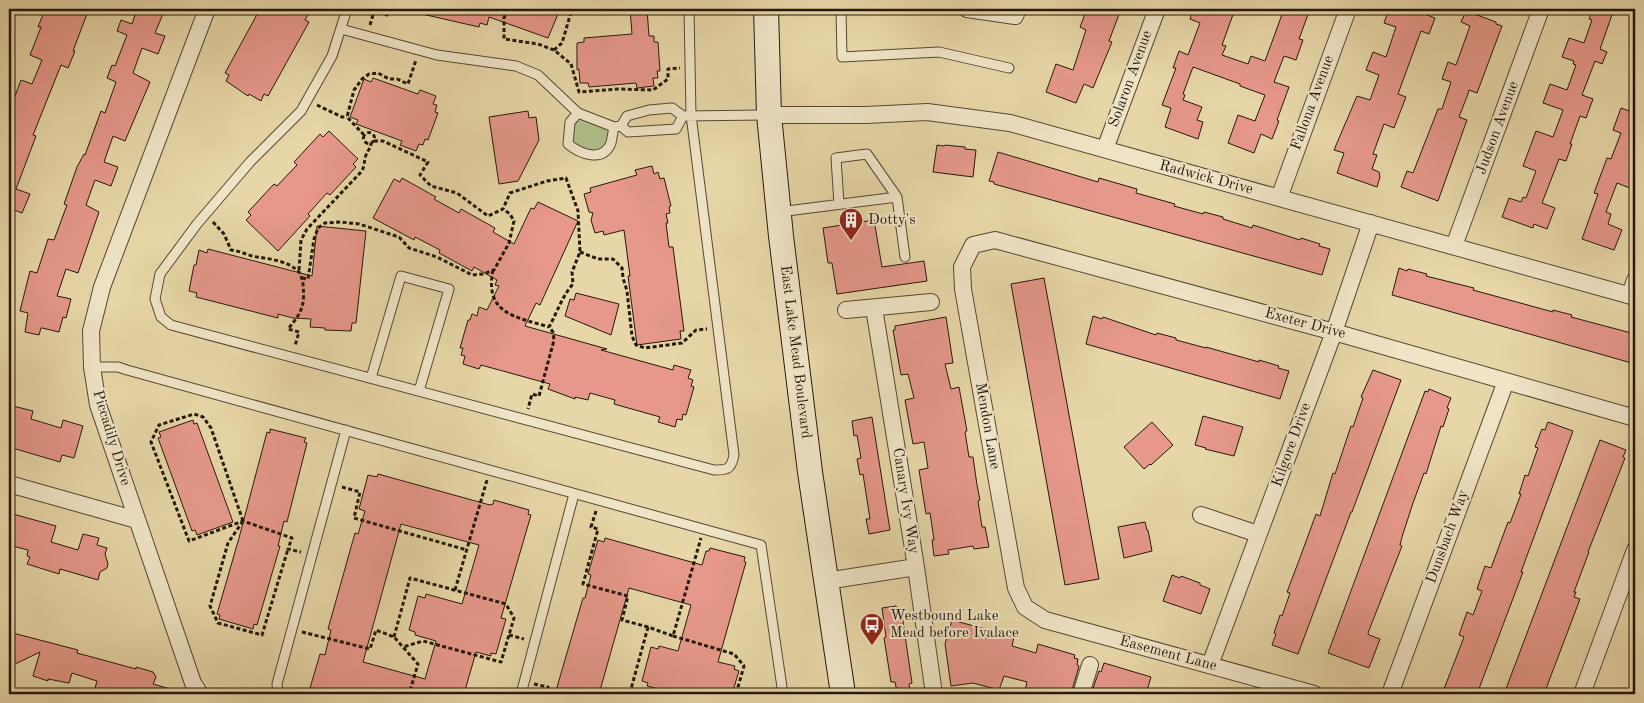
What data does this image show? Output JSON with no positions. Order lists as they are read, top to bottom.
{
  "streets": {
    "main road": ["East Lake Mead Boulevard"],
    "street": [
      "Solaron Avenue",
      "Fallona Avenue",
      "Judson Avenue",
      "Radwick Drive",
      "Exeter Drive",
      "Mendon Lane",
      "Piccadily Drive",
      "Kilgore Drive",
      "Canary Ivy Way",
      "Dunsbach Way",
      "Easement Lane"
    ]
  },
  "crossings": [
    ["Solaron Avenue", "Radwick Drive"],
    ["Fallona Avenue", "Radwick Drive"],
    ["Judson Avenue", "Radwick Drive"],
    ["Radwick Drive", "East Lake Mead Boulevard"],
    ["Radwick Drive", "Kilgore Drive"],
    ["Exeter Drive", "Mendon Lane"],
    ["Exeter Drive", "Kilgore Drive"],
    ["Exeter Drive", "Dunsbach Way"],
    ["Mendon Lane", "Easement Lane"],
    ["Kilgore Drive", "Easement Lane"]
  ],
  "places": {
    "building": ["Dotty's"],
    "bus stop": ["Westbound Lake Mead before Ivalace"]
  }
}
